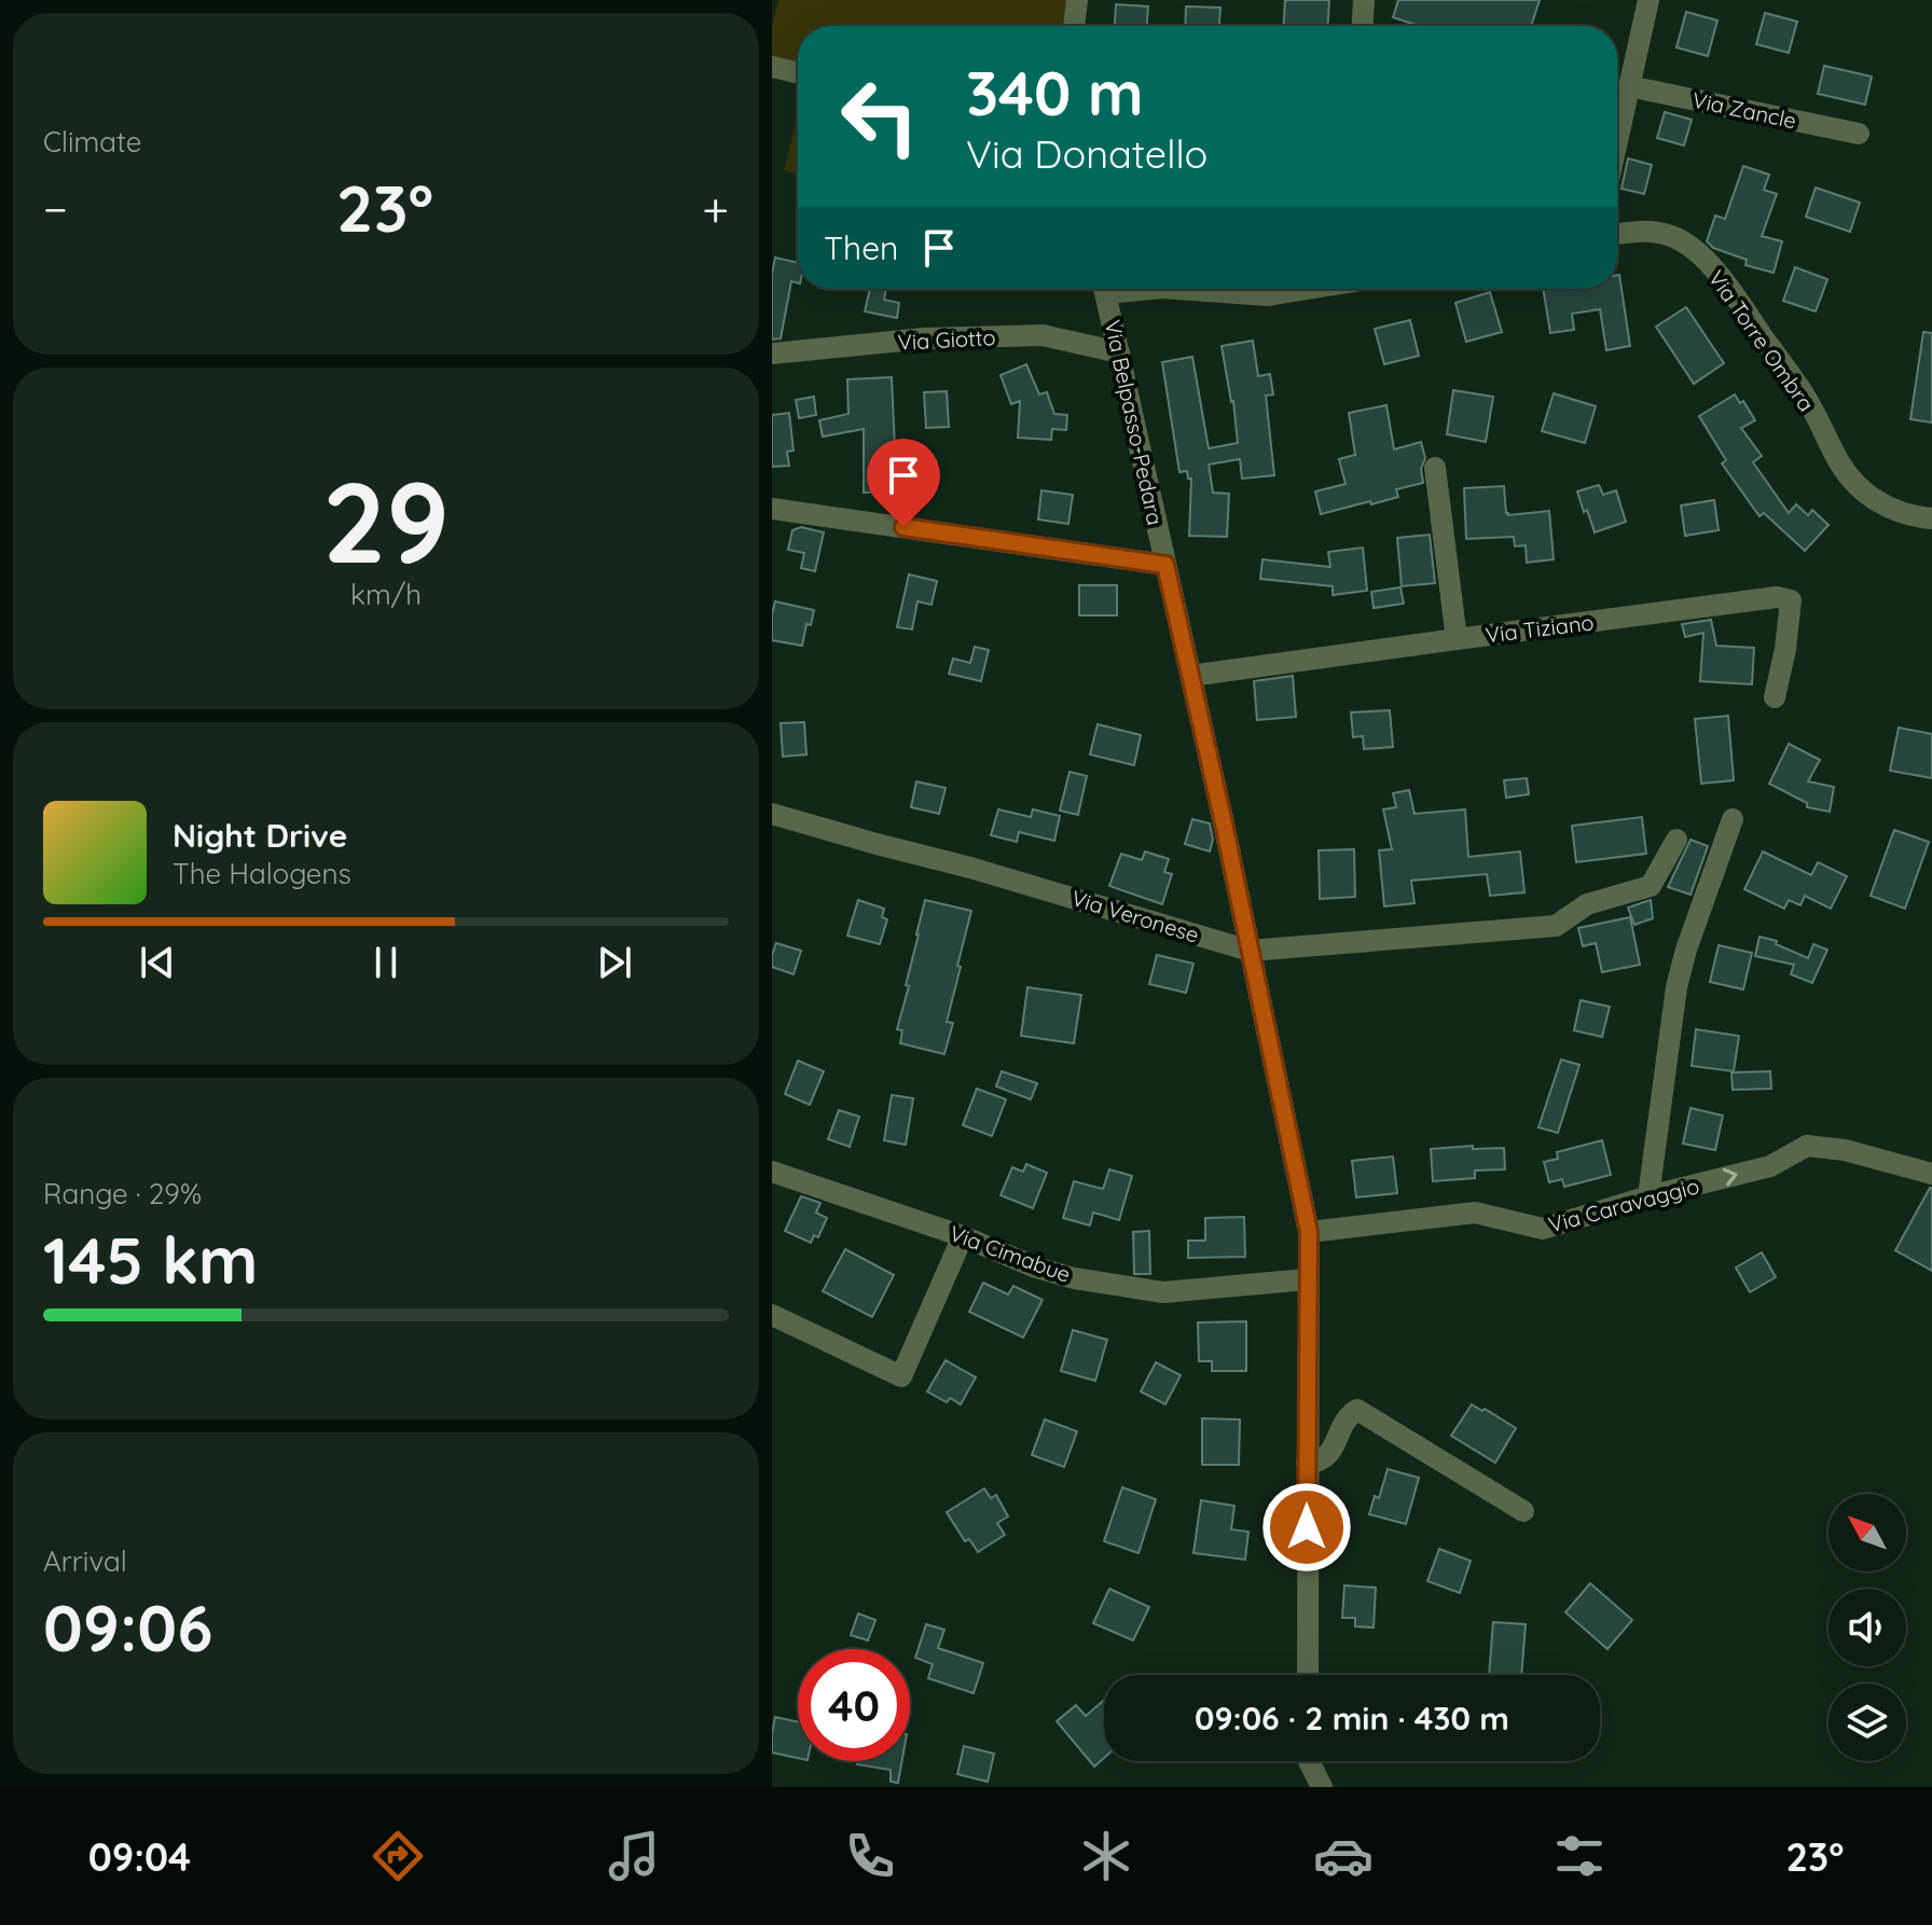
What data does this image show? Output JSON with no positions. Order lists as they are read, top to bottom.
{
  "streets": {
    "street": [
      "Via Zancle",
      "Via Giotto",
      "Via Torre Ombra",
      "Via Belpasso-Pedara",
      "Via Tiziano",
      "Via Veronese",
      "Via Caravaggio",
      "Via Cimabue"
    ]
  },
  "crossings": [
    ["Via Giotto", "Via Belpasso-Pedara"],
    ["Via Belpasso-Pedara", "Via Tiziano"],
    ["Via Belpasso-Pedara", "Via Veronese"],
    ["Via Belpasso-Pedara", "Via Caravaggio"],
    ["Via Belpasso-Pedara", "Via Cimabue"]
  ],
  "one_way": ["Via Caravaggio"],
  "north": "top left",
  "page": {
    "tile": [
      "Climate",
      ["29", "km/h"],
      ["Range · 29%", "145 km"],
      ["Arrival", "09:06"]
    ],
    "turn": ["340 m", "Via Donatello"],
    "heat": ["−", "23°", "+"],
    "then": "Then",
    "song": ["Night Drive", "The Halogens"],
    "limit": "40",
    "trip": "09:06 · 2 min · 430 m",
    "tabs": ["09:04", "23°"]
  }
}
